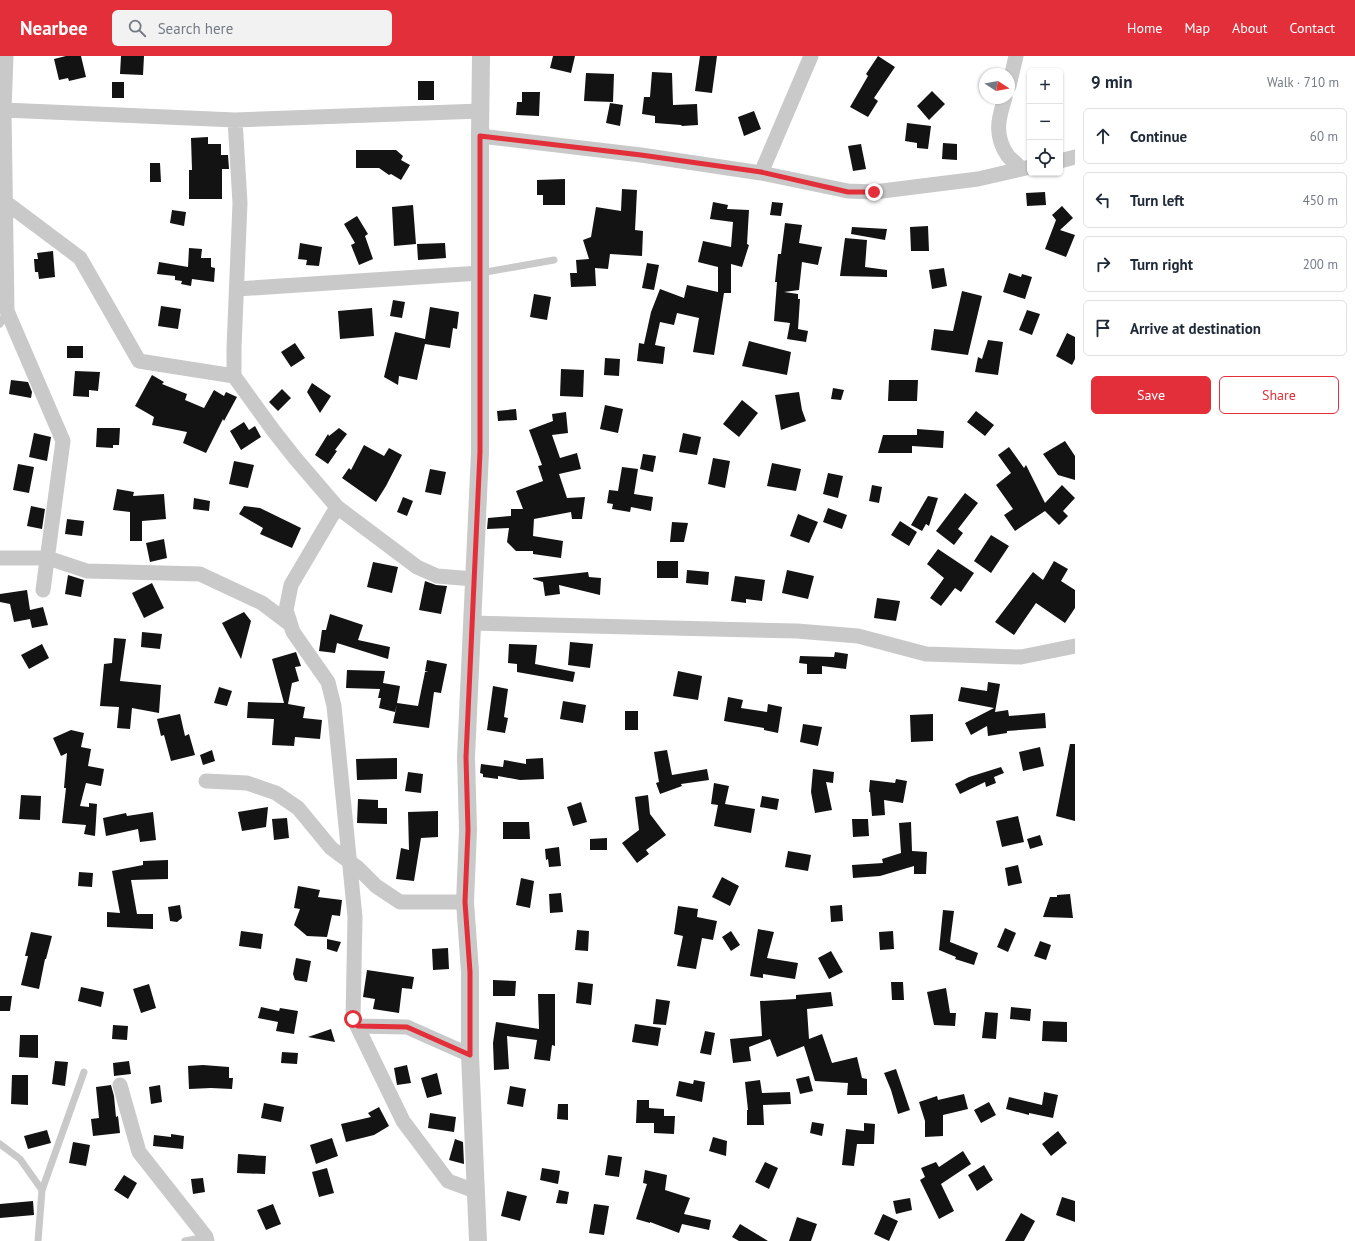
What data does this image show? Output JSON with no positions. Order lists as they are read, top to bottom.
{
  "north": "right",
  "page": {
    "header": "Nearbee",
    "search": "Search here",
    "nav": [
      "Home",
      "Map",
      "About",
      "Contact"
    ],
    "heading": ["9 min", "Walk · 710 m"],
    "map_buttons": ["+", "−"],
    "list": [
      ["Continue", "60 m"],
      ["Turn left", "450 m"],
      ["Turn right", "200 m"],
      "Arrive at destination"
    ],
    "buttons": ["Save", "Share"]
  }
}
